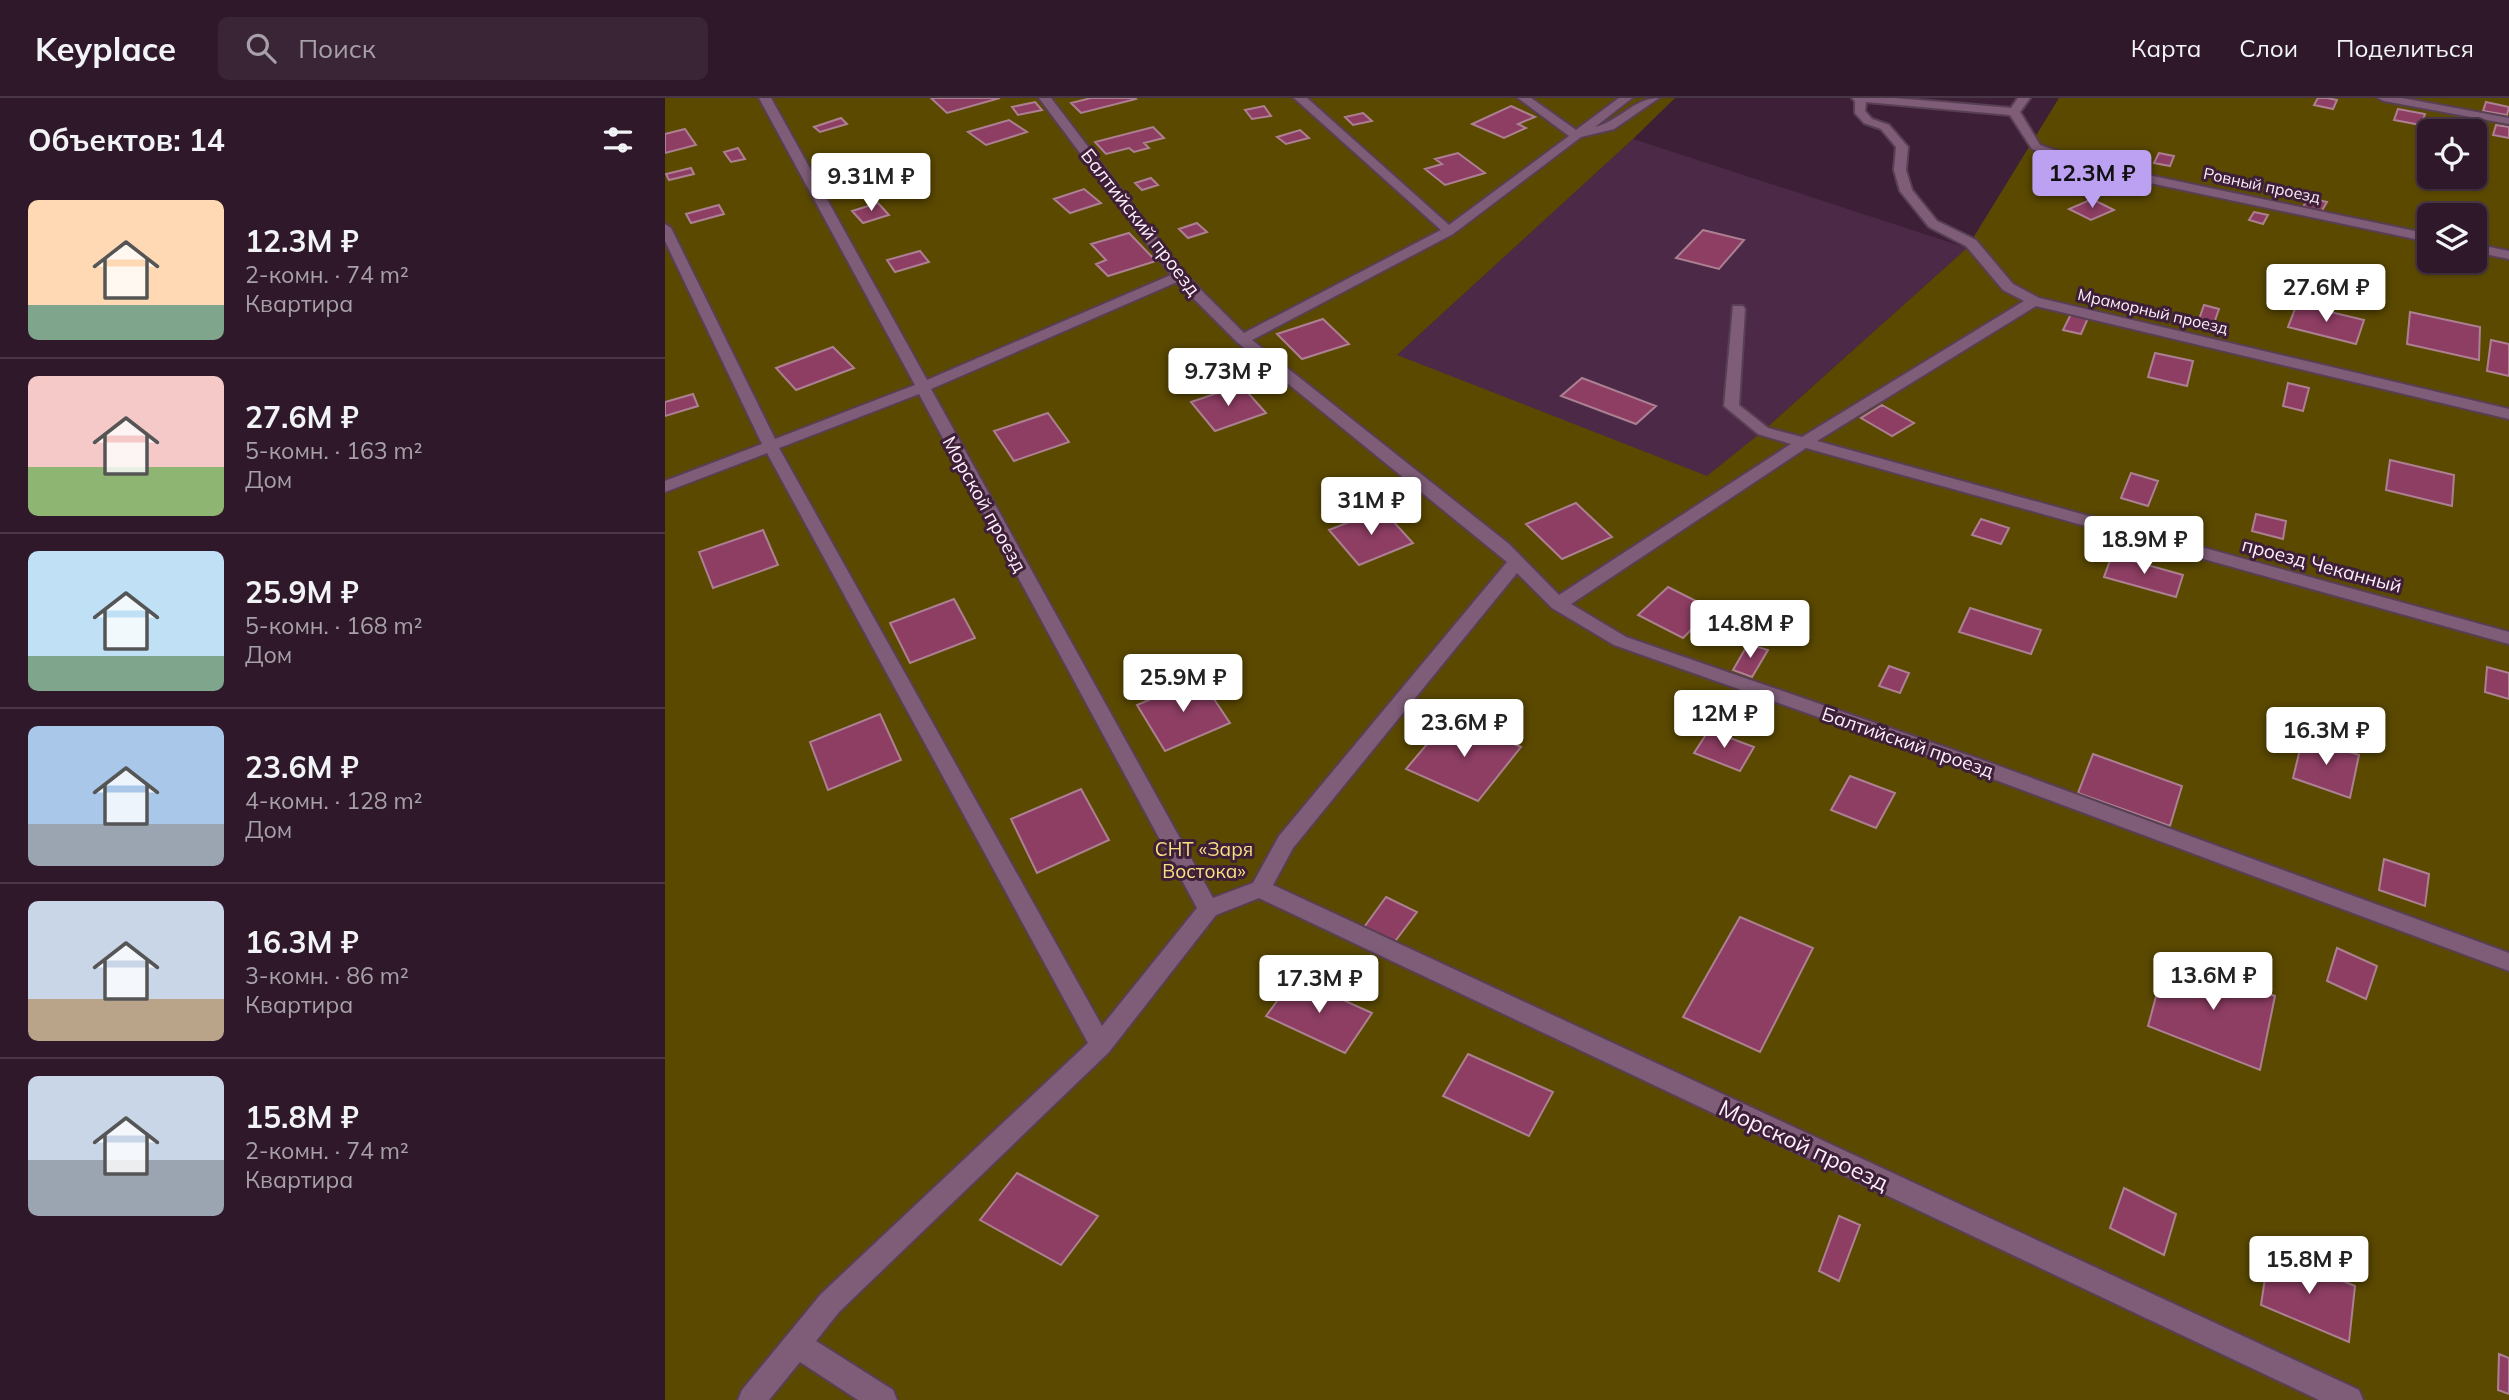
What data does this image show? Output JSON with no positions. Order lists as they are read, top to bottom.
{
  "streets": {
    "lane": [
      "Ровный проезд",
      "Балтийский проезд",
      "Мраморный проезд",
      "Морской проезд",
      "проезд Чеканный"
    ]
  },
  "parks": ["СНТ «Заря Востока»"],
  "page": {
    "header": "Keyplace",
    "search": "Поиск",
    "nav": ["Карта", "Слои", "Поделиться"],
    "heading": "Объектов: 14",
    "price": [
      "12.3M ₽",
      "9.31M ₽",
      "27.6M ₽",
      "9.73M ₽",
      "31M ₽",
      "18.9M ₽",
      "14.8M ₽",
      "25.9M ₽",
      "12M ₽",
      "23.6M ₽",
      "16.3M ₽",
      "13.6M ₽",
      "17.3M ₽",
      "15.8M ₽"
    ],
    "list": [
      {
        "name": "12.3M ₽",
        "note": "2-комн. · 74 m² · Квартира"
      },
      {
        "name": "27.6M ₽",
        "note": "5-комн. · 163 m² · Дом"
      },
      {
        "name": "25.9M ₽",
        "note": "5-комн. · 168 m² · Дом"
      },
      {
        "name": "23.6M ₽",
        "note": "4-комн. · 128 m² · Дом"
      },
      {
        "name": "16.3M ₽",
        "note": "3-комн. · 86 m² · Квартира"
      },
      {
        "name": "15.8M ₽",
        "note": "2-комн. · 74 m² · Квартира"
      }
    ]
  }
}
